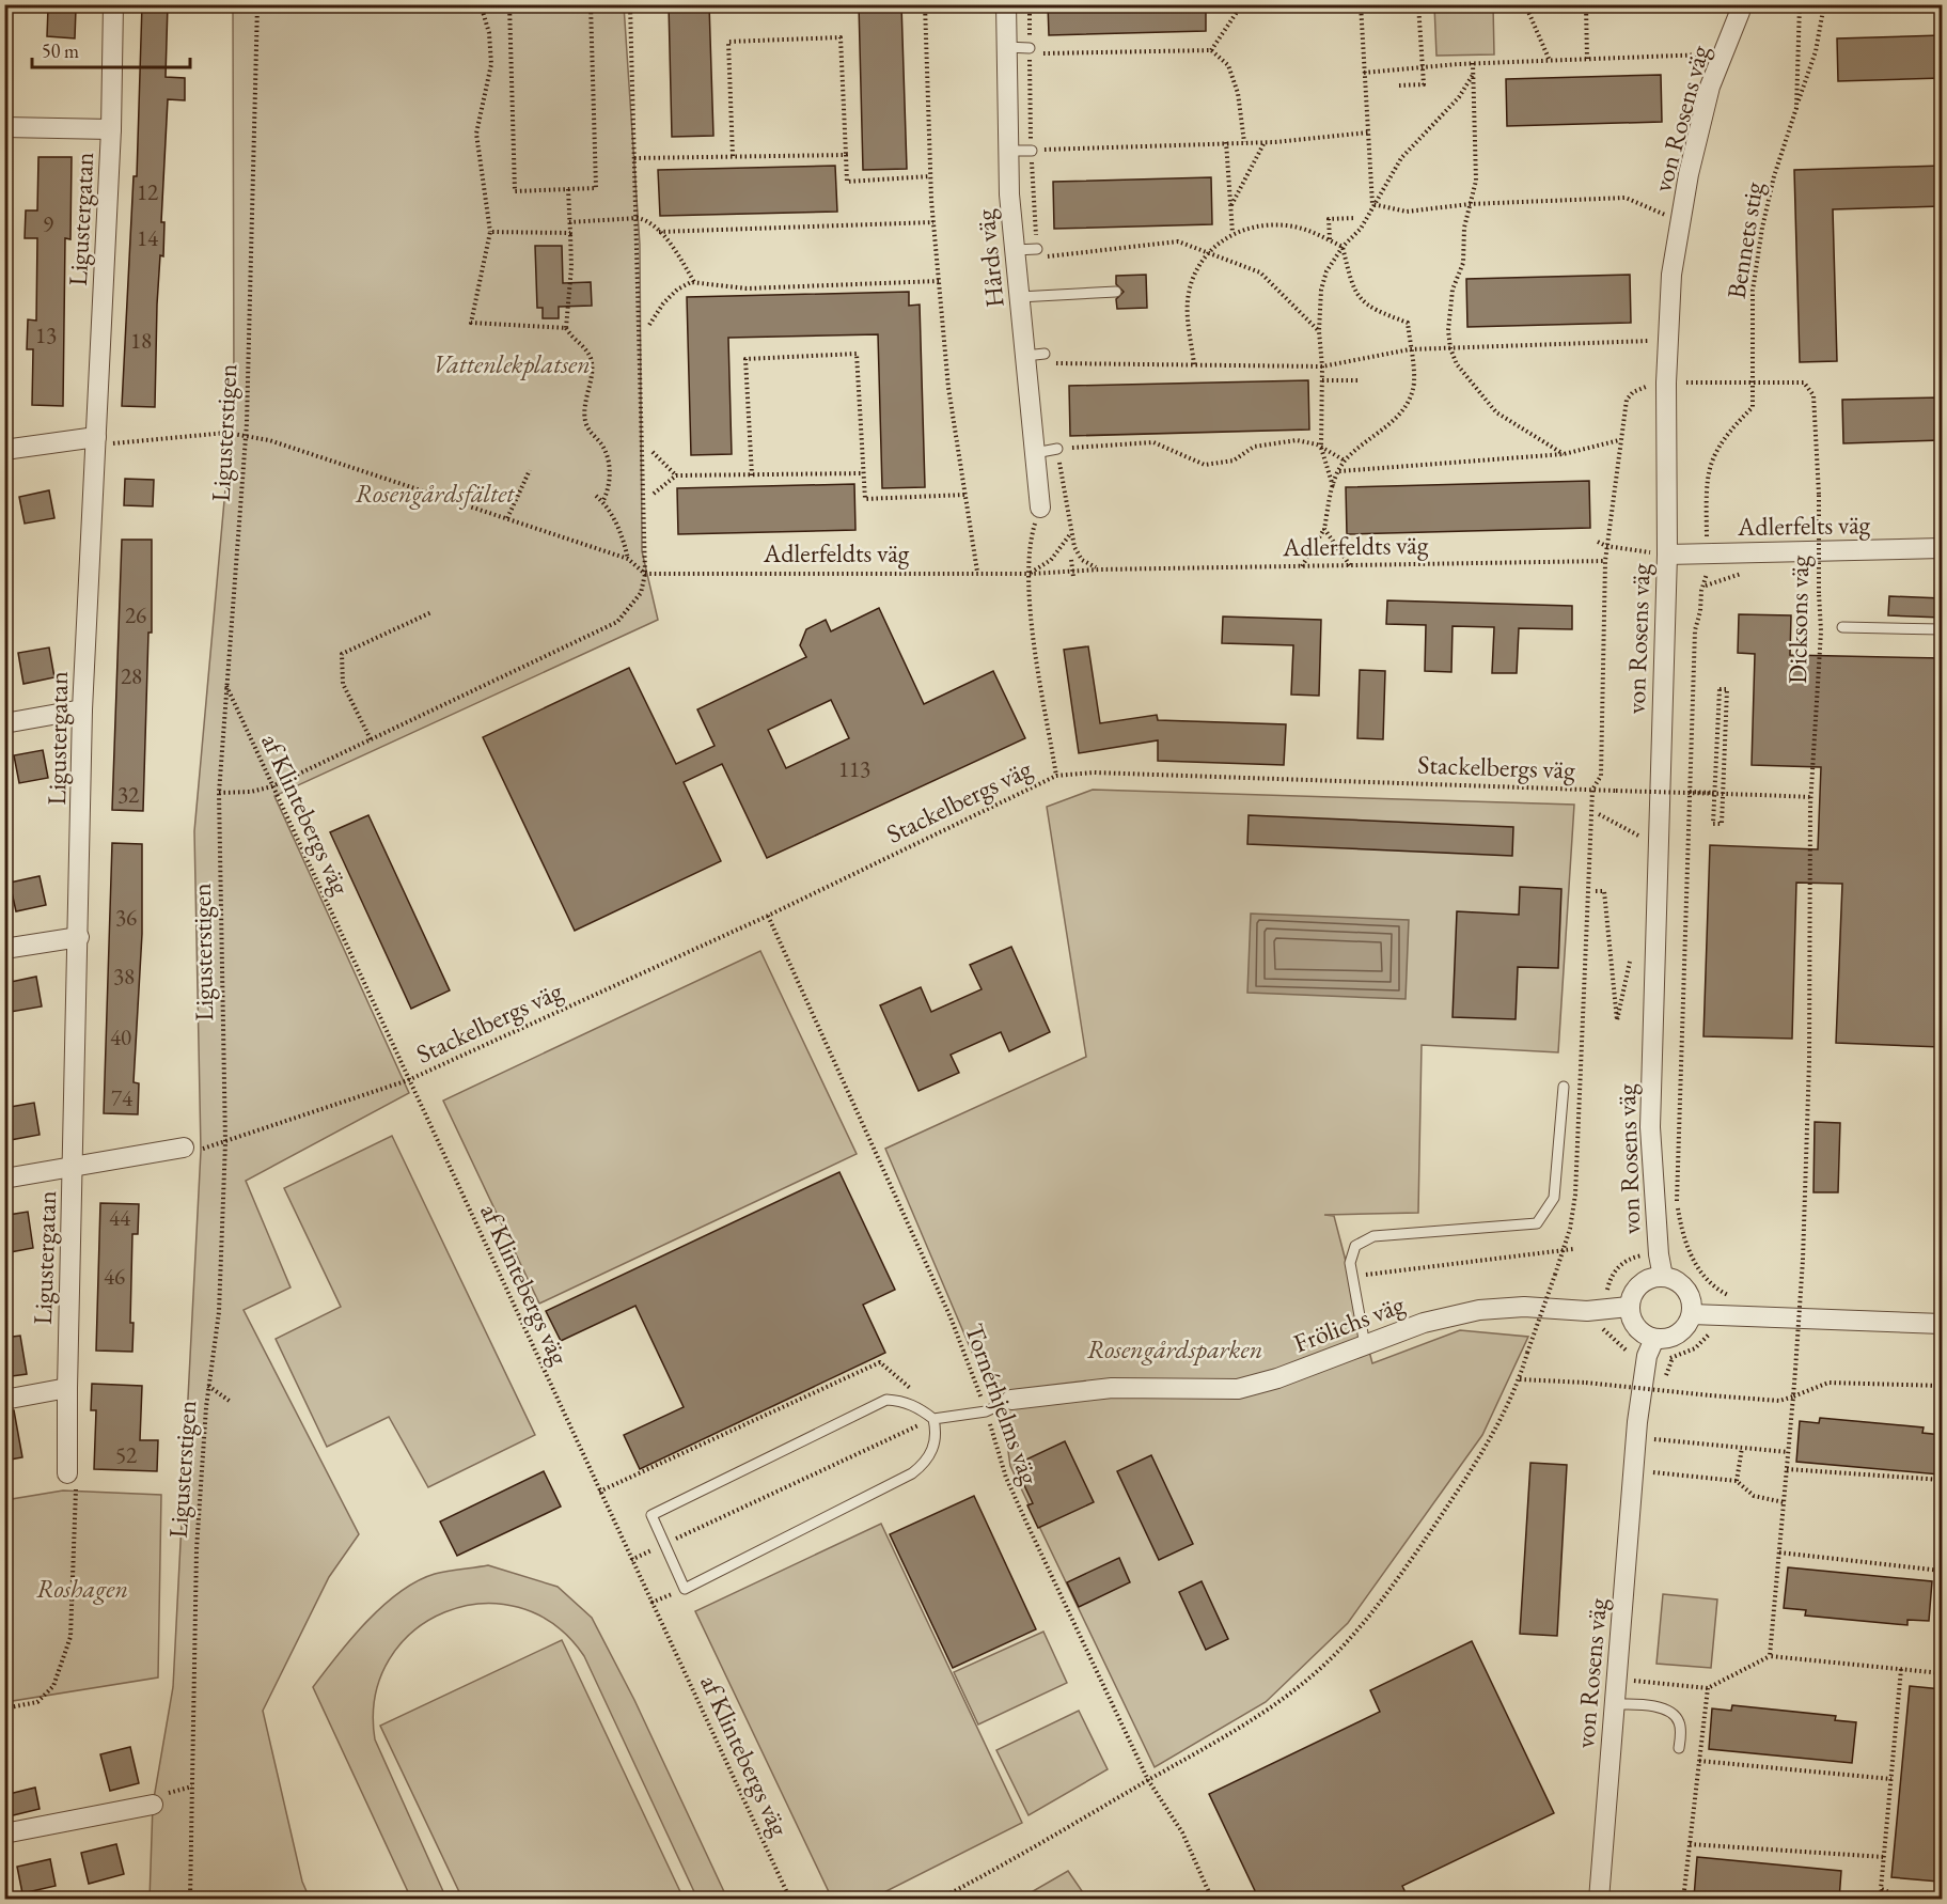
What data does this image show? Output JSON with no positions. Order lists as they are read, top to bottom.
{
  "streets": {
    "street": [
      "von Rosens väg",
      "Ligustergatan",
      "Hårds väg",
      "Adlerfelts väg",
      "Frölichs väg"
    ],
    "path": [
      "Bennets stig",
      "Ligusterstigen",
      "Adlerfeldts väg",
      "Dicksons väg",
      "Stackelbergs väg",
      "af Klintebergs väg",
      "Tornérhjelms väg"
    ]
  },
  "crossings": [
    ["von Rosens väg", "Adlerfelts väg"],
    ["von Rosens väg", "Frölichs väg"],
    ["Bennets stig", "Dicksons väg"],
    ["Ligusterstigen", "Stackelbergs väg"],
    ["Ligusterstigen", "af Klintebergs väg"],
    ["Adlerfeldts väg", "Stackelbergs väg"],
    ["Dicksons väg", "Stackelbergs väg"],
    ["Stackelbergs väg", "af Klintebergs väg"],
    ["Stackelbergs väg", "Tornérhjelms väg"]
  ],
  "parks": [
    "Vattenlekplatsen",
    "Rosengårdsfältet",
    "Rosengårdsparken",
    "Roshagen"
  ],
  "house_numbers": [
    "12",
    "9",
    "14",
    "13",
    "18",
    "26",
    "28",
    "113",
    "32",
    "36",
    "38",
    "40",
    "74",
    "44",
    "46",
    "52"
  ],
  "scale_bar": "50 m"
}
